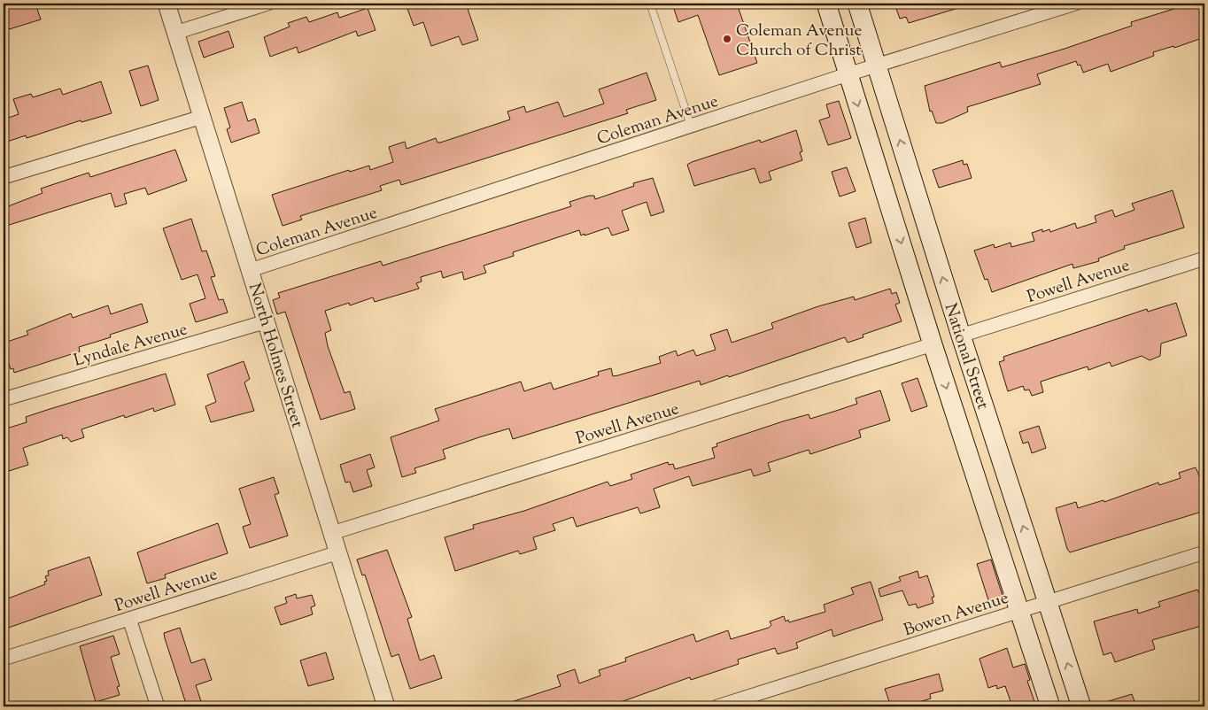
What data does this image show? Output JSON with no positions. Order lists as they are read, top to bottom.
{
  "streets": {
    "main road": ["National Street"],
    "street": [
      "Coleman Avenue",
      "Powell Avenue",
      "Lyndale Avenue",
      "North Holmes Street",
      "Bowen Avenue"
    ]
  },
  "crossings": [
    ["Coleman Avenue", "North Holmes Street"],
    ["Coleman Avenue", "National Street"],
    ["Powell Avenue", "North Holmes Street"],
    ["Powell Avenue", "National Street"],
    ["Lyndale Avenue", "North Holmes Street"],
    ["National Street", "Bowen Avenue"]
  ],
  "places": ["Coleman Avenue Church of Christ"]
}
